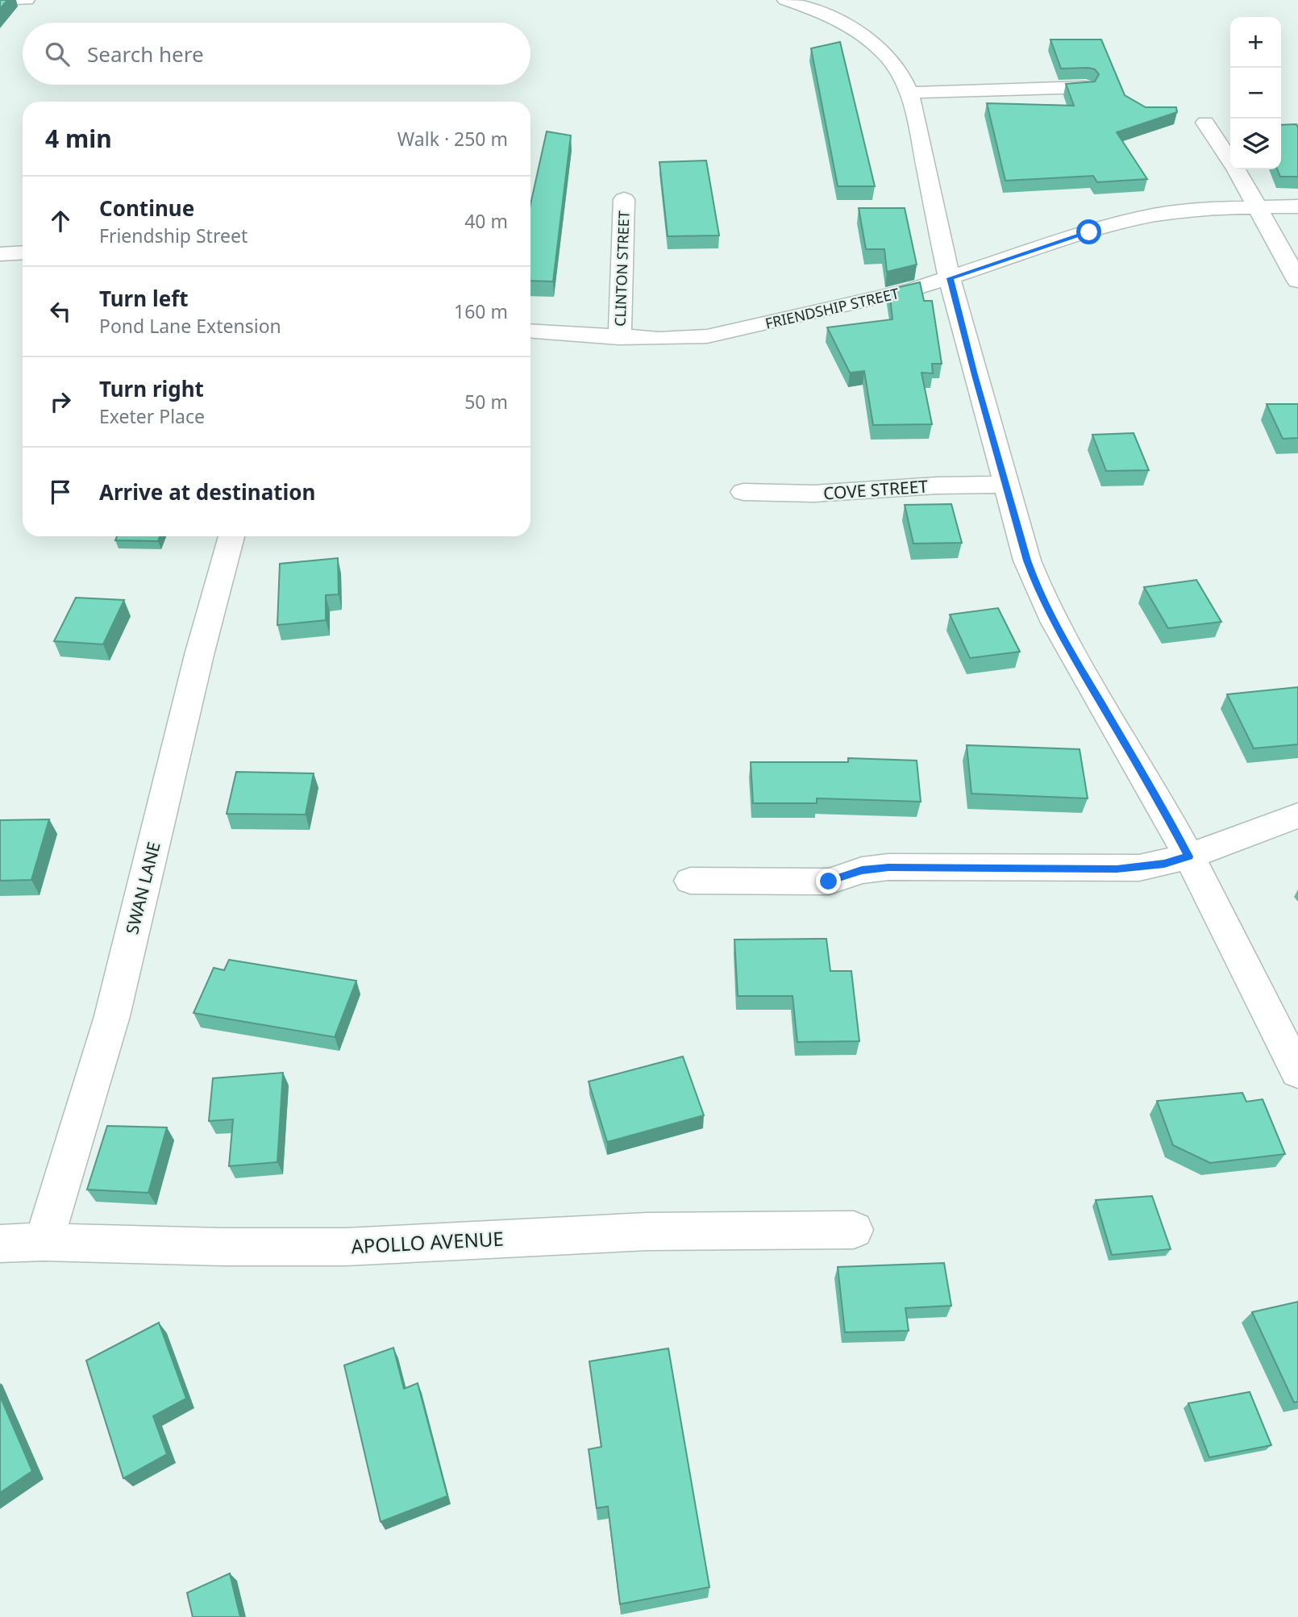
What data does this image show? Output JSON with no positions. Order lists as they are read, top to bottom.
{
  "streets": {
    "street": [
      "CLINTON STREET",
      "FRIENDSHIP STREET",
      "COVE STREET",
      "SWAN LANE",
      "APOLLO AVENUE"
    ]
  },
  "crossings": [
    ["CLINTON STREET", "FRIENDSHIP STREET"],
    ["SWAN LANE", "APOLLO AVENUE"]
  ],
  "page": {
    "map_buttons": ["+", "−"],
    "search": "Search here",
    "heading": ["4 min", "Walk · 250 m"],
    "list": [
      ["Continue", "Friendship Street", "40 m"],
      ["Turn left", "Pond Lane Extension", "160 m"],
      ["Turn right", "Exeter Place", "50 m"],
      "Arrive at destination"
    ]
  }
}
